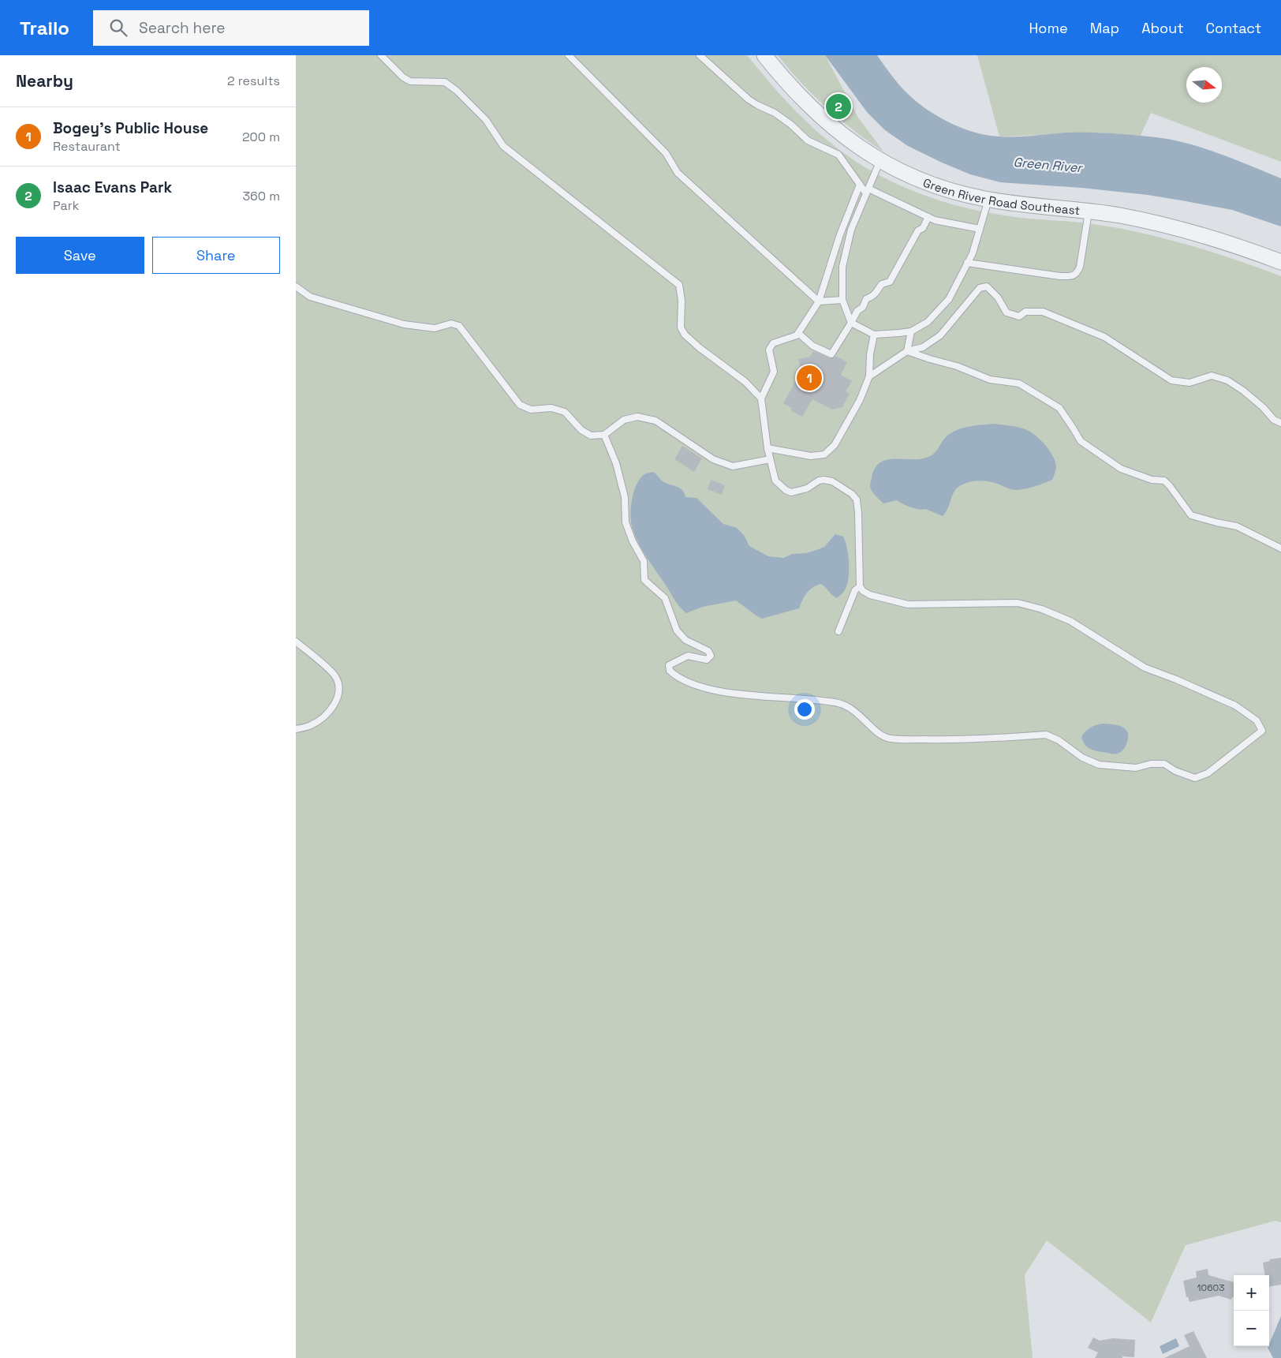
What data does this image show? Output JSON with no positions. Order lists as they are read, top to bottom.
{
  "streets": {
    "street": ["Green River Road Southeast"]
  },
  "water": ["Green River"],
  "house_numbers": ["10603"],
  "north": "right",
  "page": {
    "header": "Trailo",
    "search": "Search here",
    "nav": [
      "Home",
      "Map",
      "About",
      "Contact"
    ],
    "heading": ["Nearby", "2 results"],
    "pins": ["2", "1"],
    "list": [
      {
        "mark": "1",
        "name": "Bogey's Public House",
        "note": "Restaurant",
        "value": "200 m"
      },
      {
        "mark": "2",
        "name": "Isaac Evans Park",
        "note": "Park",
        "value": "360 m"
      }
    ],
    "buttons": ["Save", "Share"],
    "map_buttons": ["+", "−"]
  }
}
